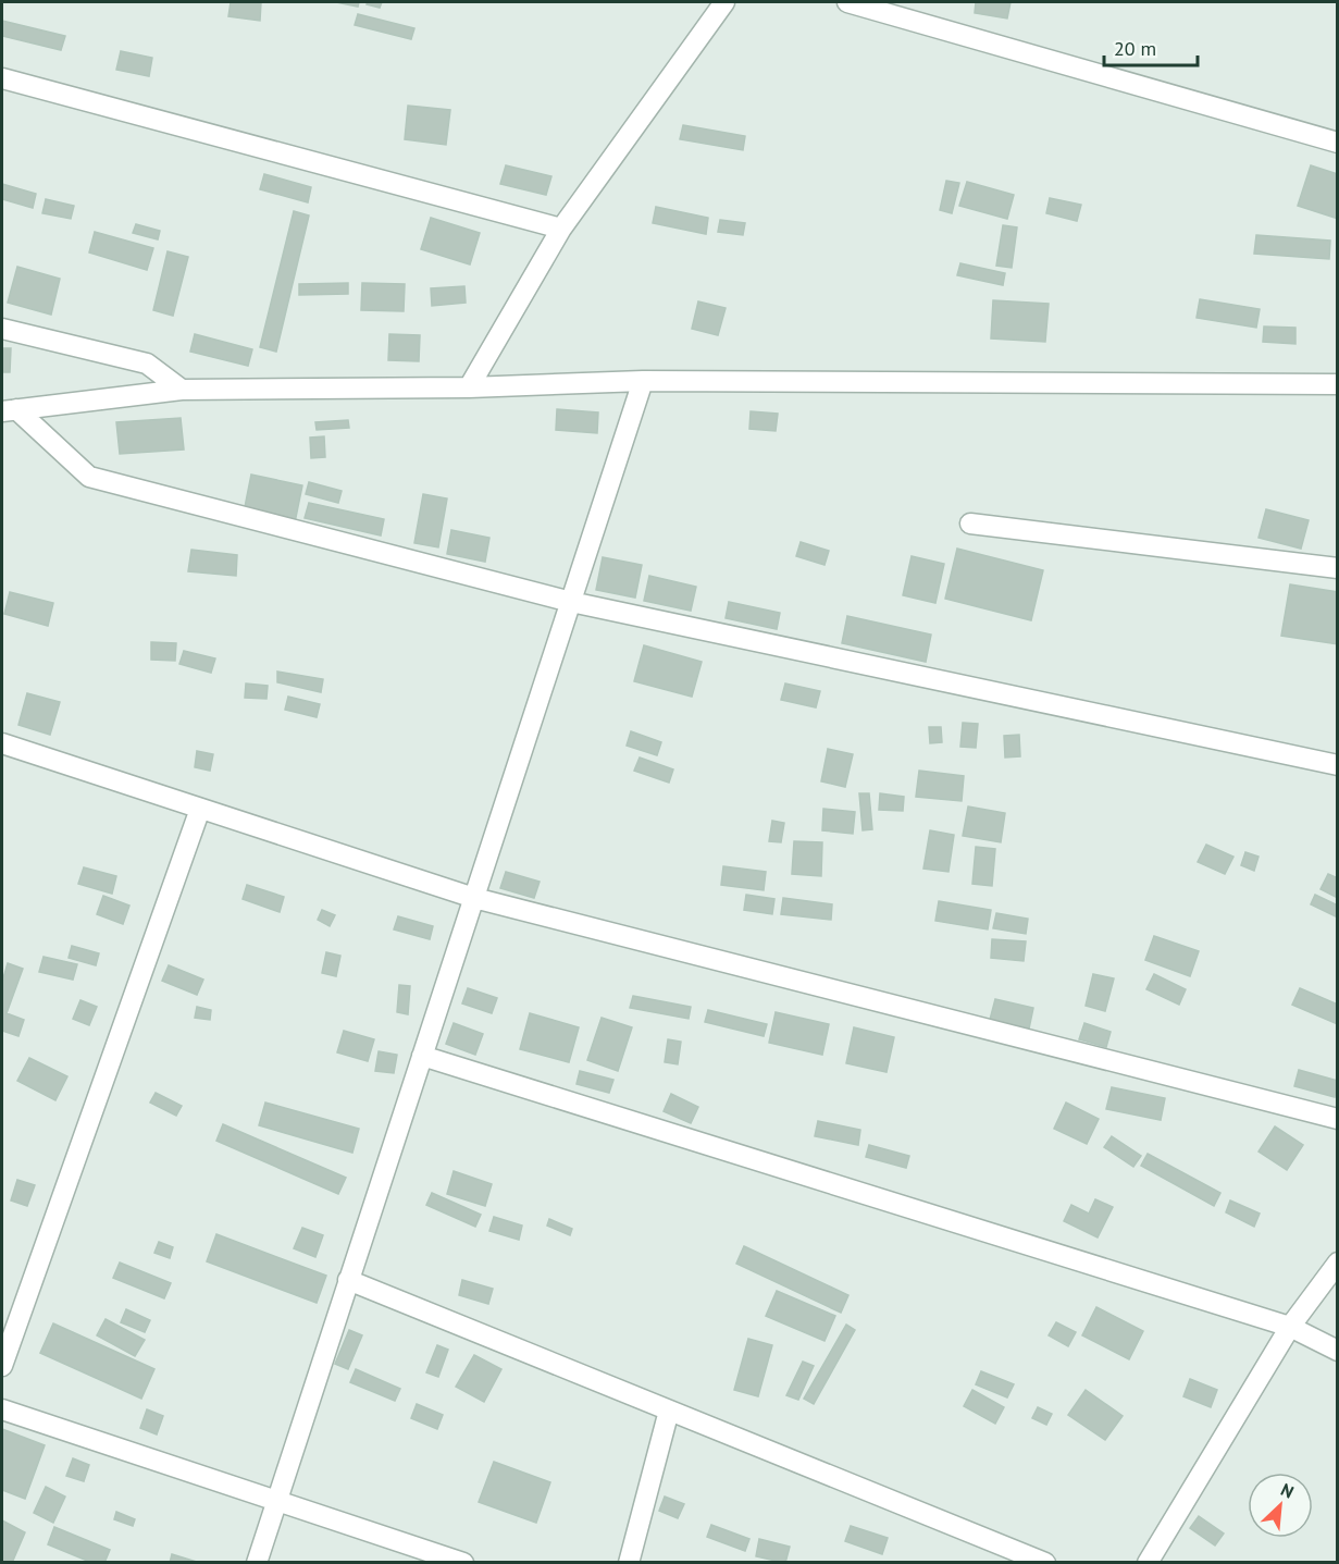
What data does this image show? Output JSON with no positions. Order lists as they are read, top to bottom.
{
  "scale_bar": "20 m",
  "north": "top right"
}
